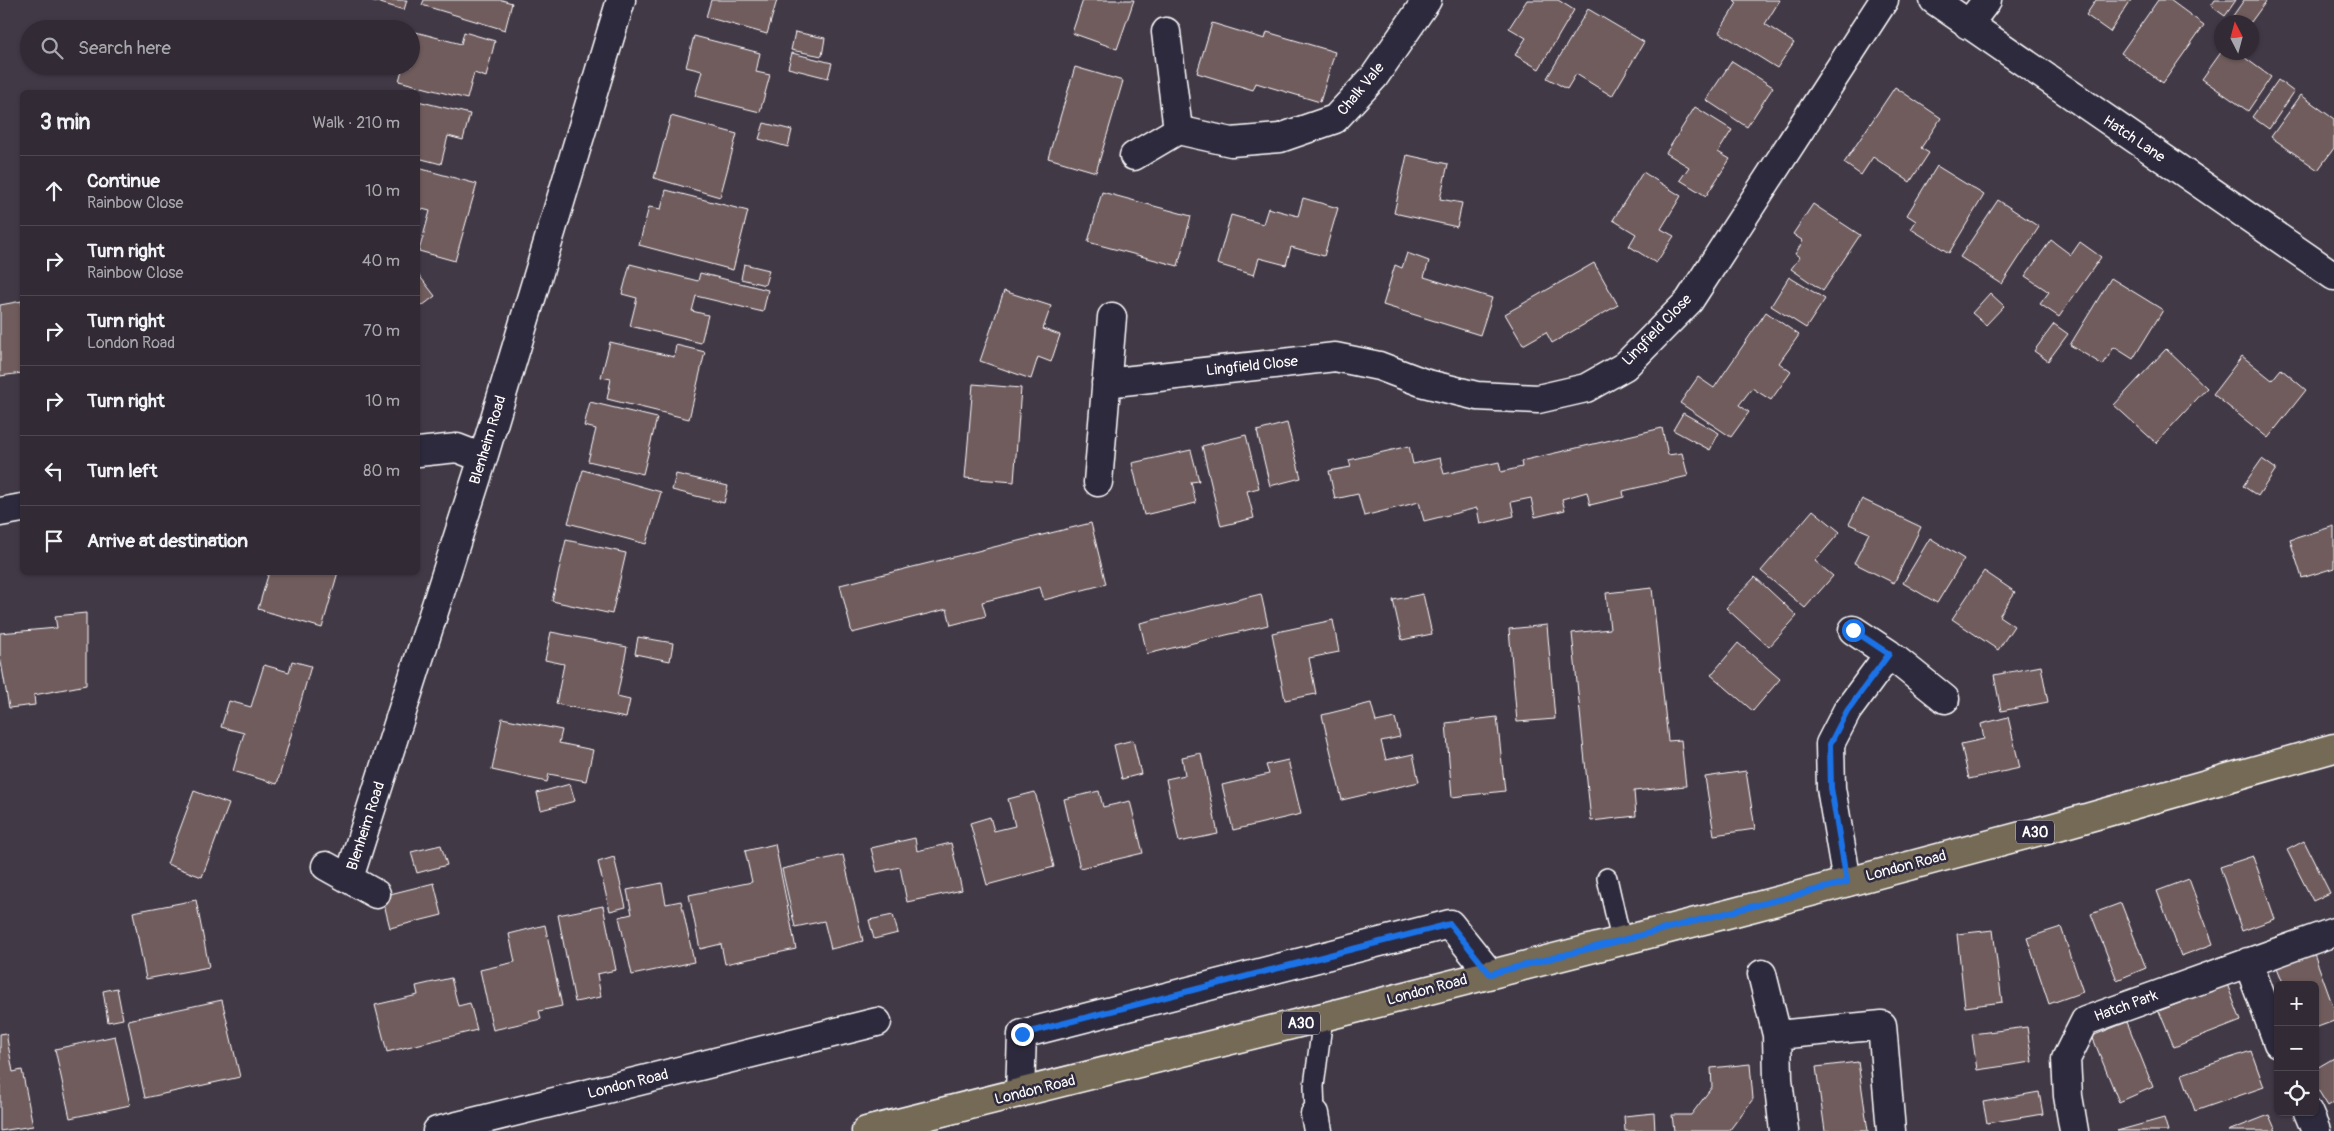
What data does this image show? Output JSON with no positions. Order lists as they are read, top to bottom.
{
  "streets": {
    "main road": ["A30", "London Road"],
    "street": [
      "Chalk Vale",
      "Hatch Lane",
      "Lingfield Close",
      "Blenheim Road",
      "Hatch Park"
    ]
  },
  "north": "top",
  "page": {
    "search": "Search here",
    "heading": ["3 min", "Walk · 210 m"],
    "list": [
      ["Continue", "Rainbow Close", "10 m"],
      ["Turn right", "Rainbow Close", "40 m"],
      ["Turn right", "London Road", "70 m"],
      ["Turn right", "10 m"],
      ["Turn left", "80 m"],
      "Arrive at destination"
    ],
    "map_buttons": ["+", "−"]
  }
}
